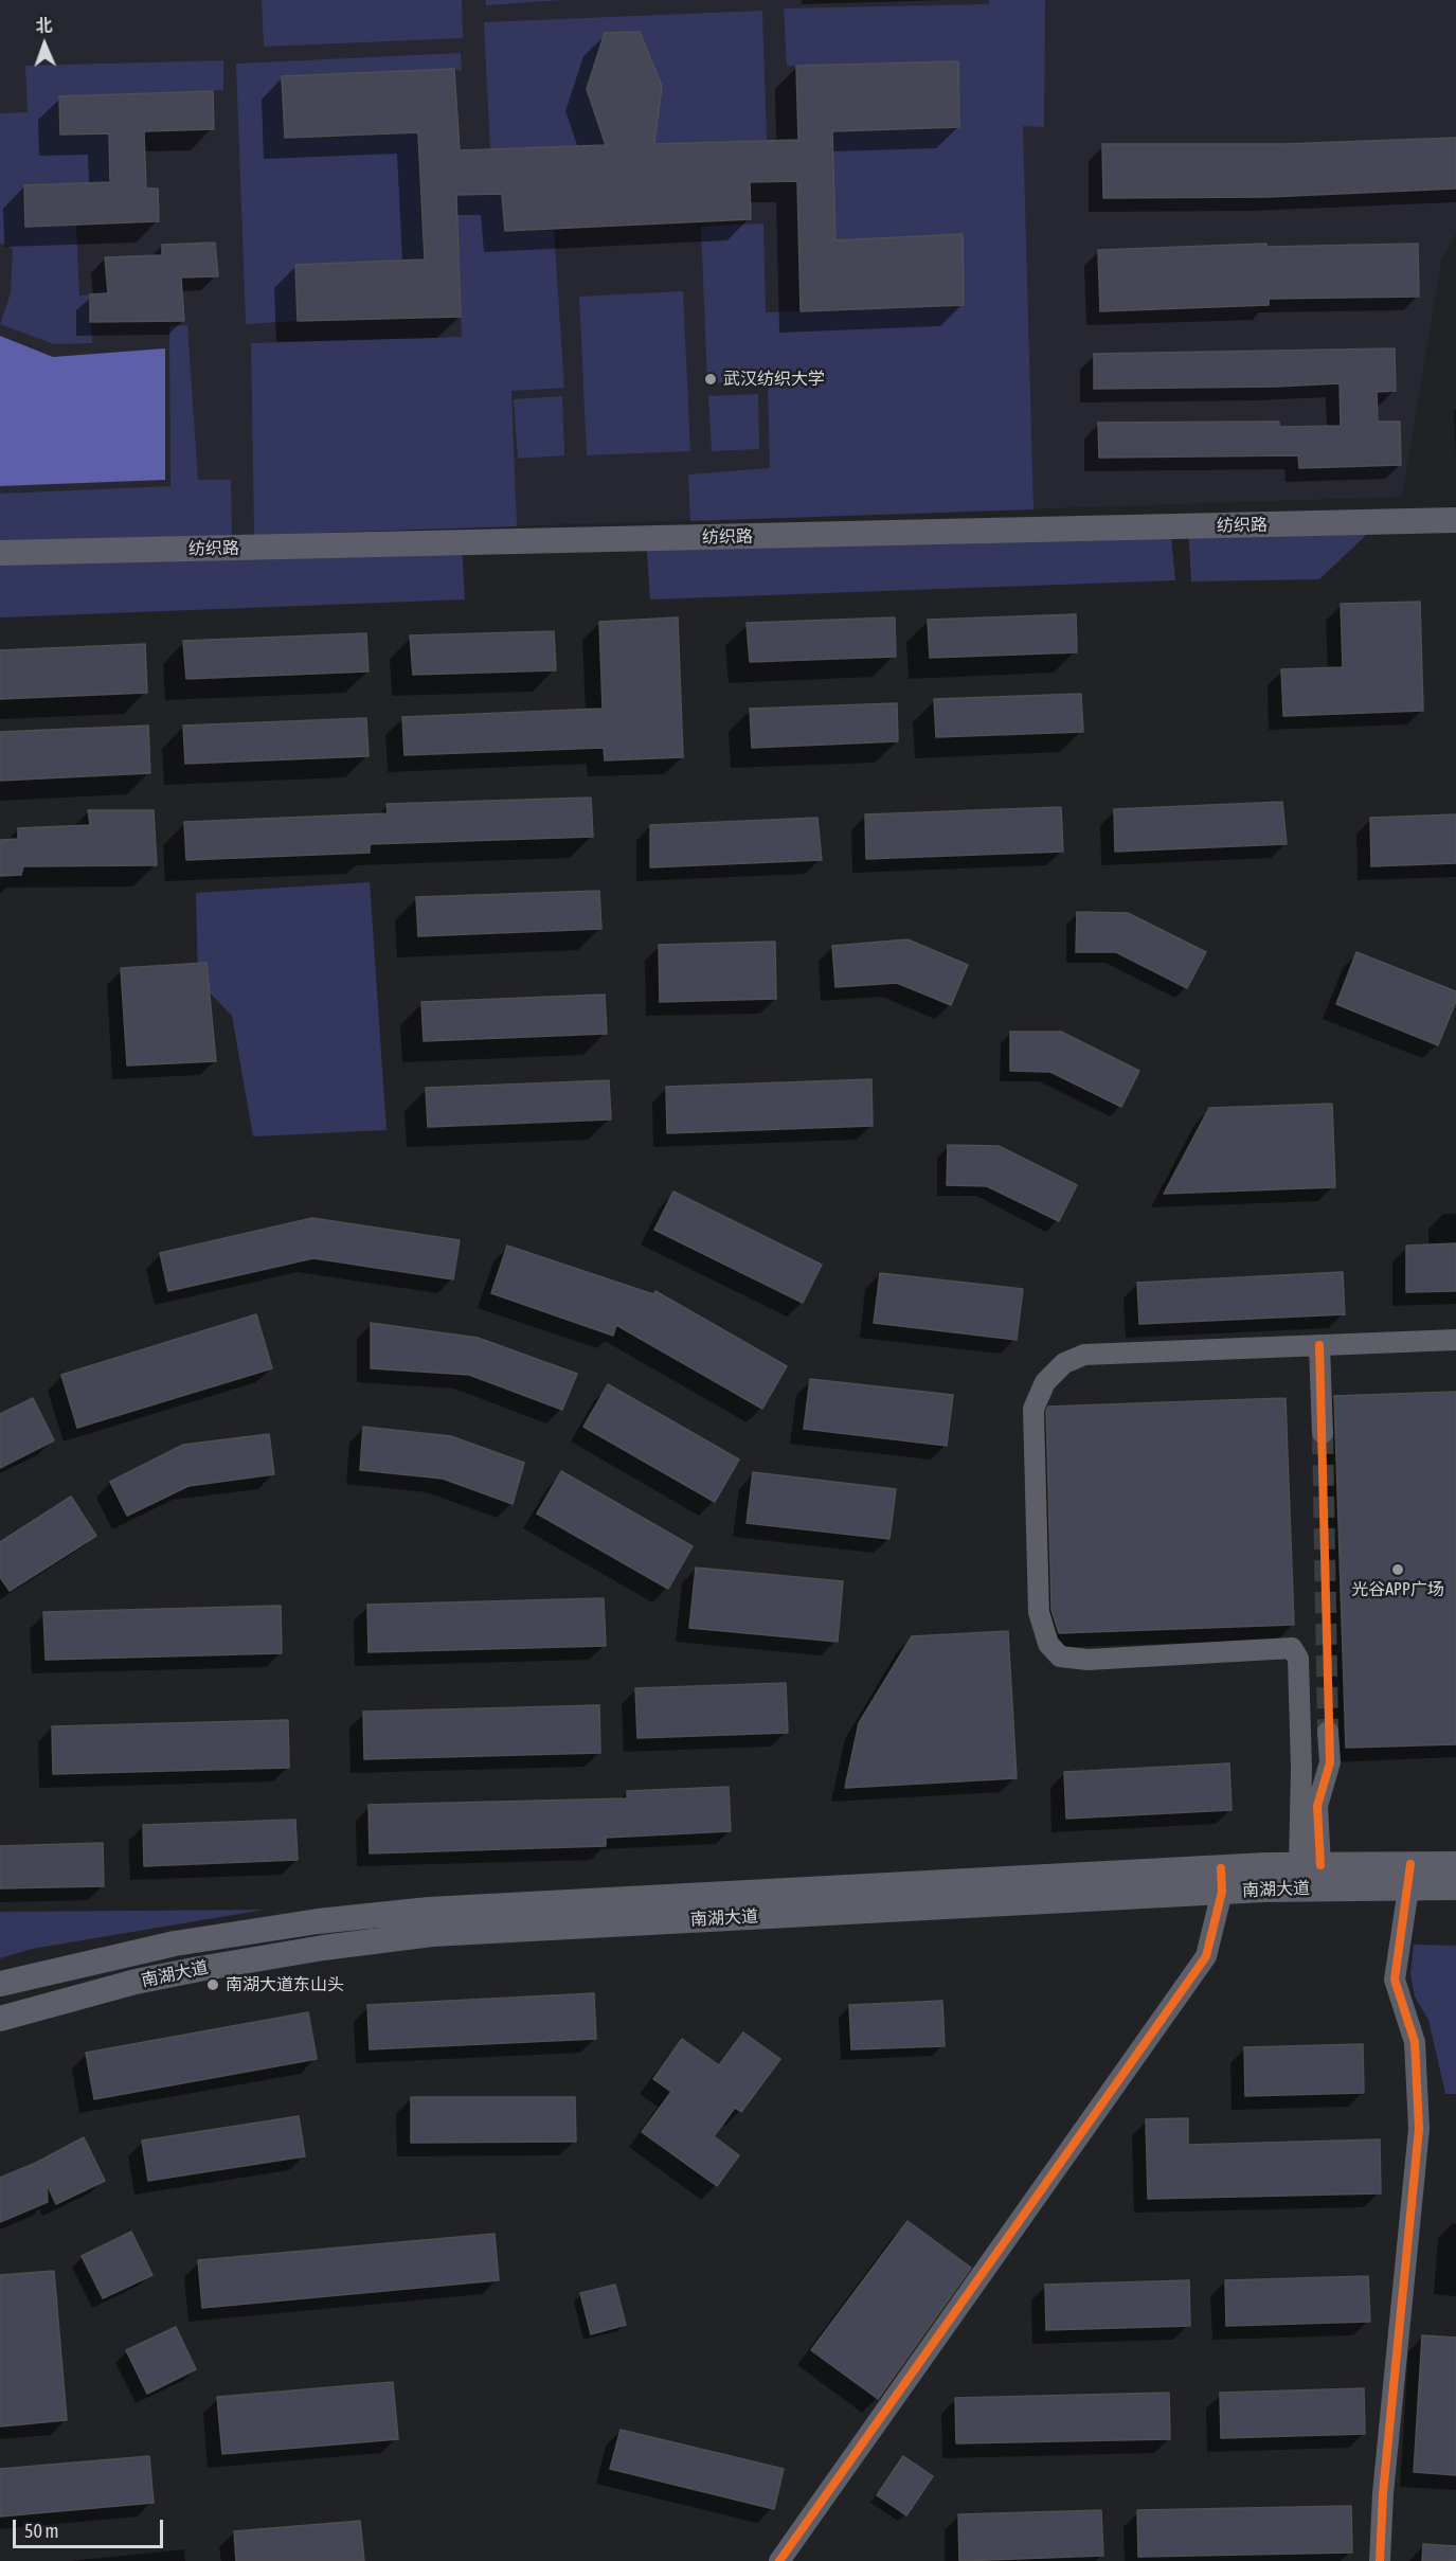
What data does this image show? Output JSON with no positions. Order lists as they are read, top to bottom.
{
  "streets": {
    "main road": ["纺织路", "南湖大道"]
  },
  "places": ["武汉纺织大学", "光谷APP广场", "南湖大道东山头"],
  "scale_bar": "50 m",
  "north": "top"
}
